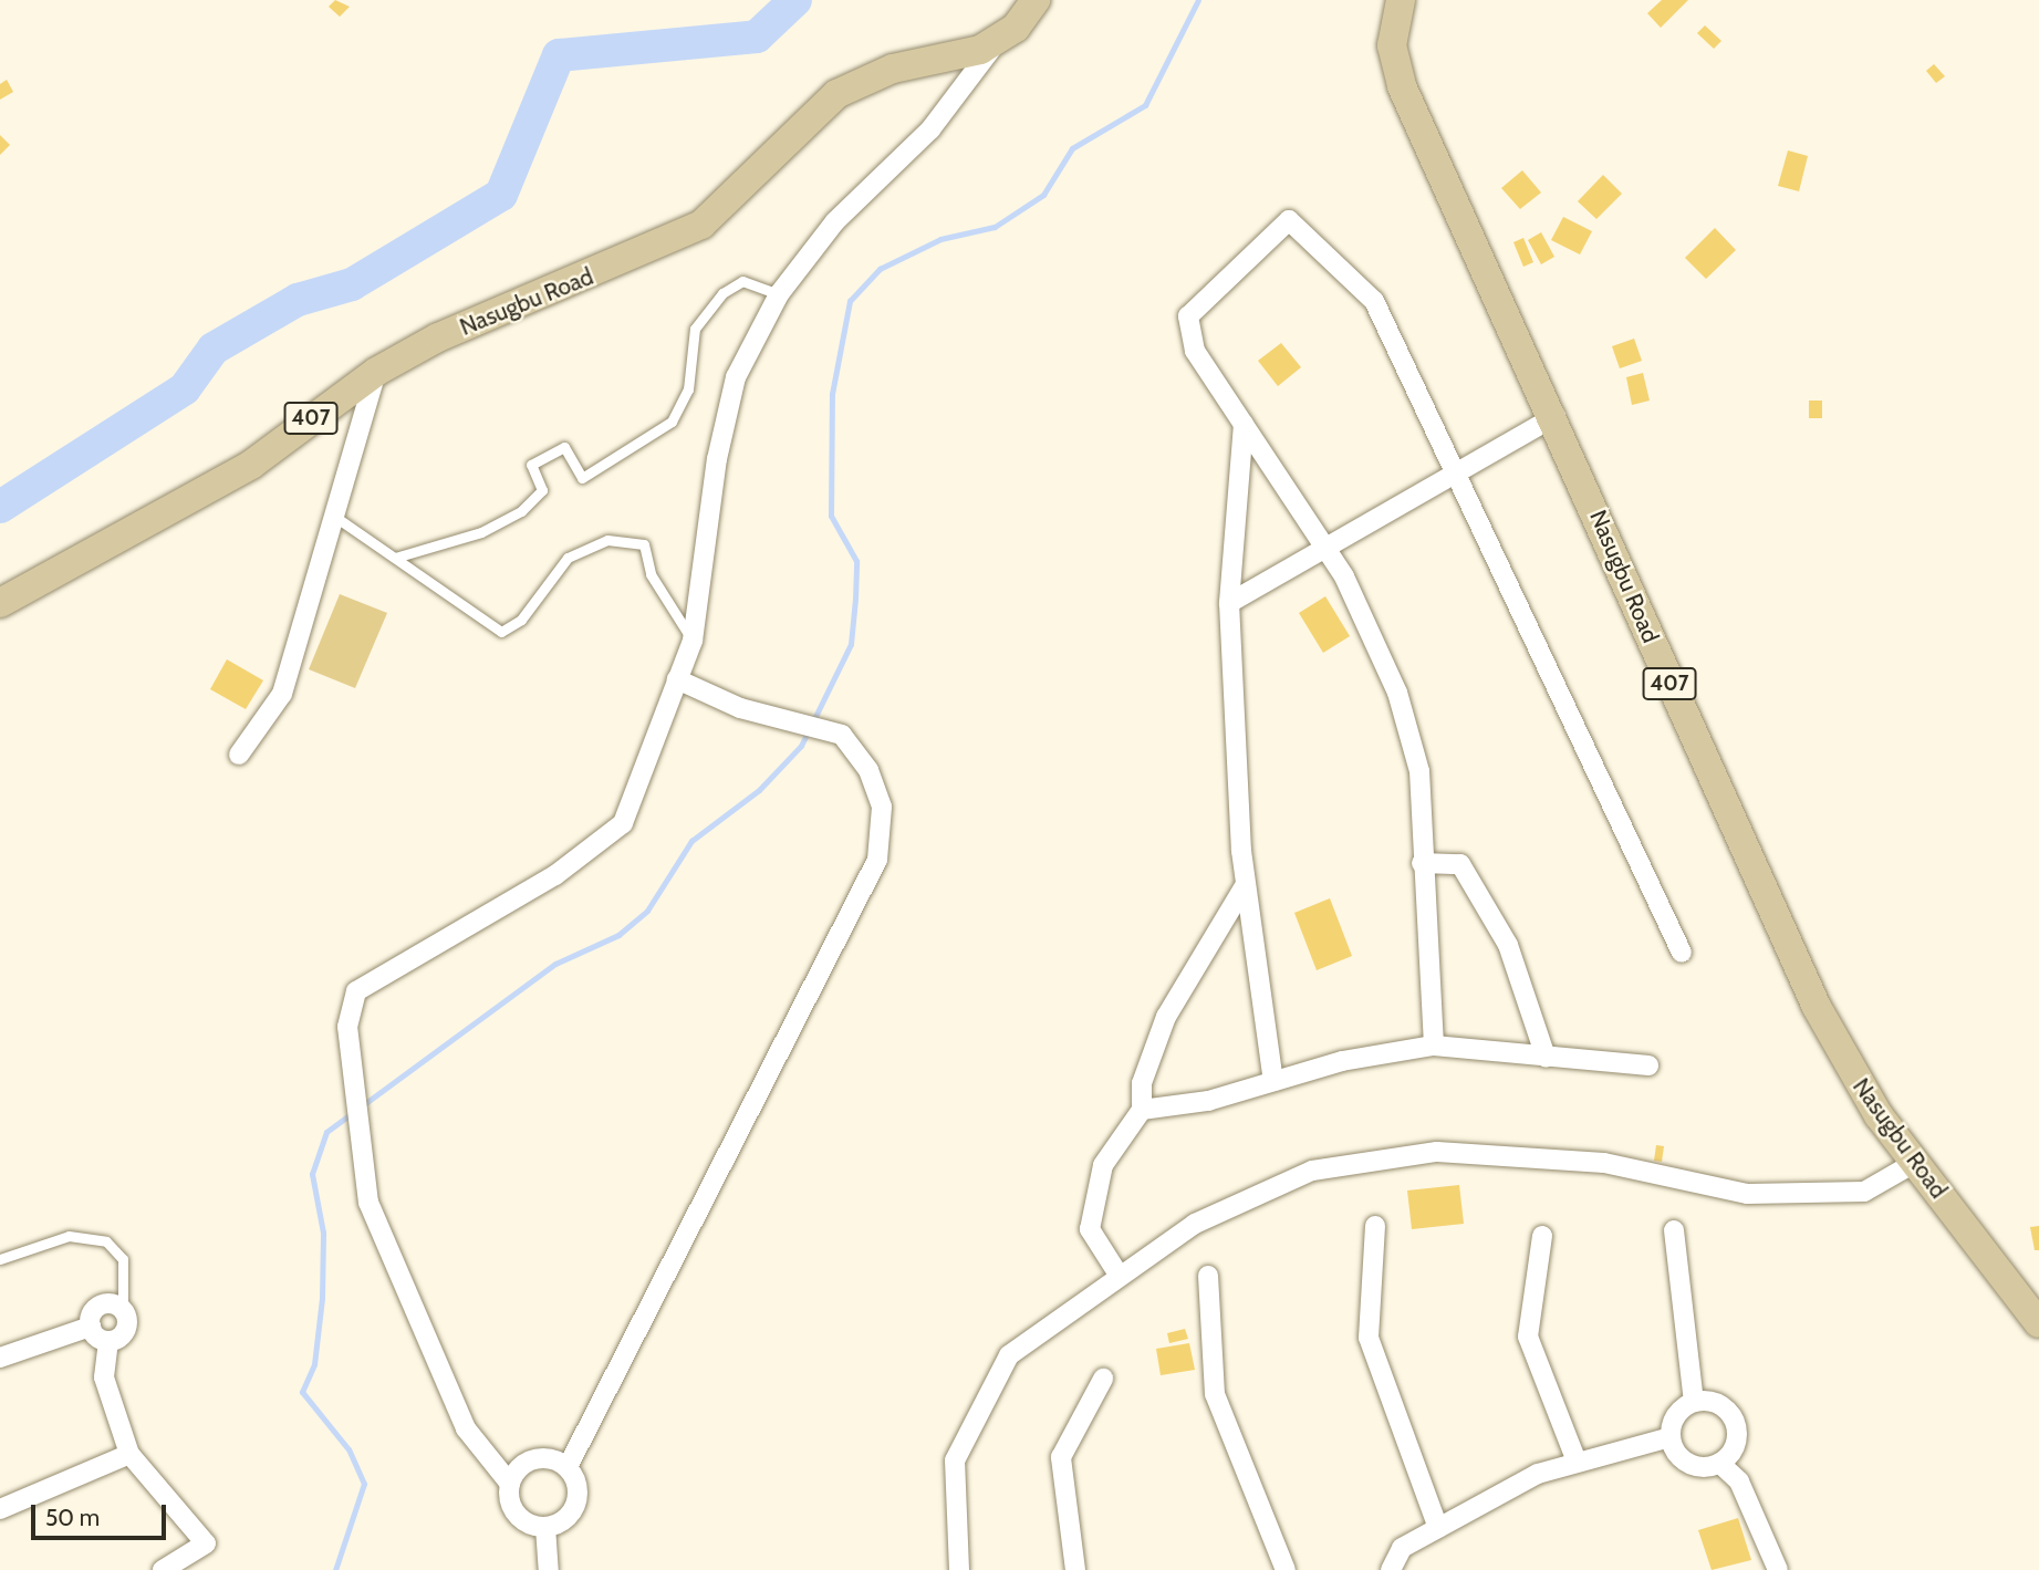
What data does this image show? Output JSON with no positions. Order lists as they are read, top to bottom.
{
  "streets": {
    "main road": ["Nasugbu Road", "407"]
  },
  "scale_bar": "50 m"
}
